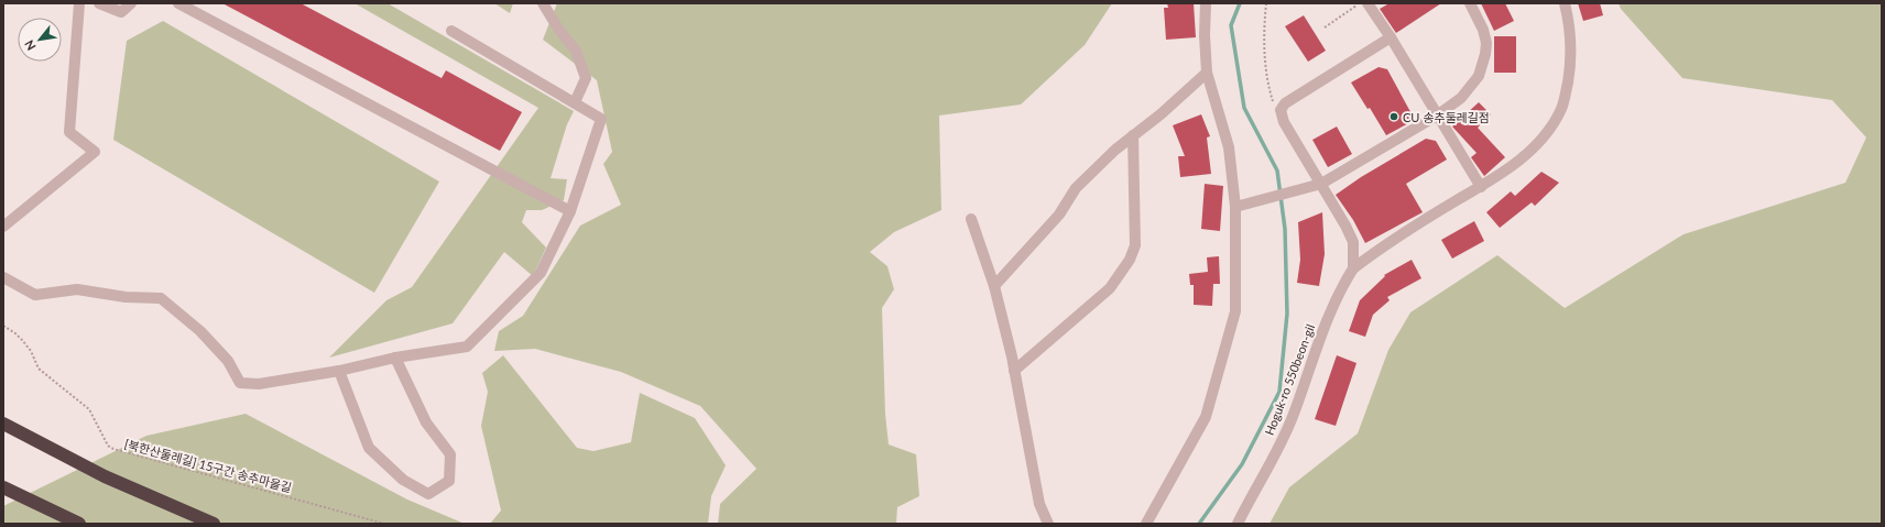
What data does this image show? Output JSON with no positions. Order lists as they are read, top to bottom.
{
  "streets": {
    "street": ["Hoguk-ro 550beon-gil"],
    "path": ["[북한산둘레길] 15구간 송추마을길"]
  },
  "places": ["CU 송추둘레길점"],
  "north": "bottom left"
}
